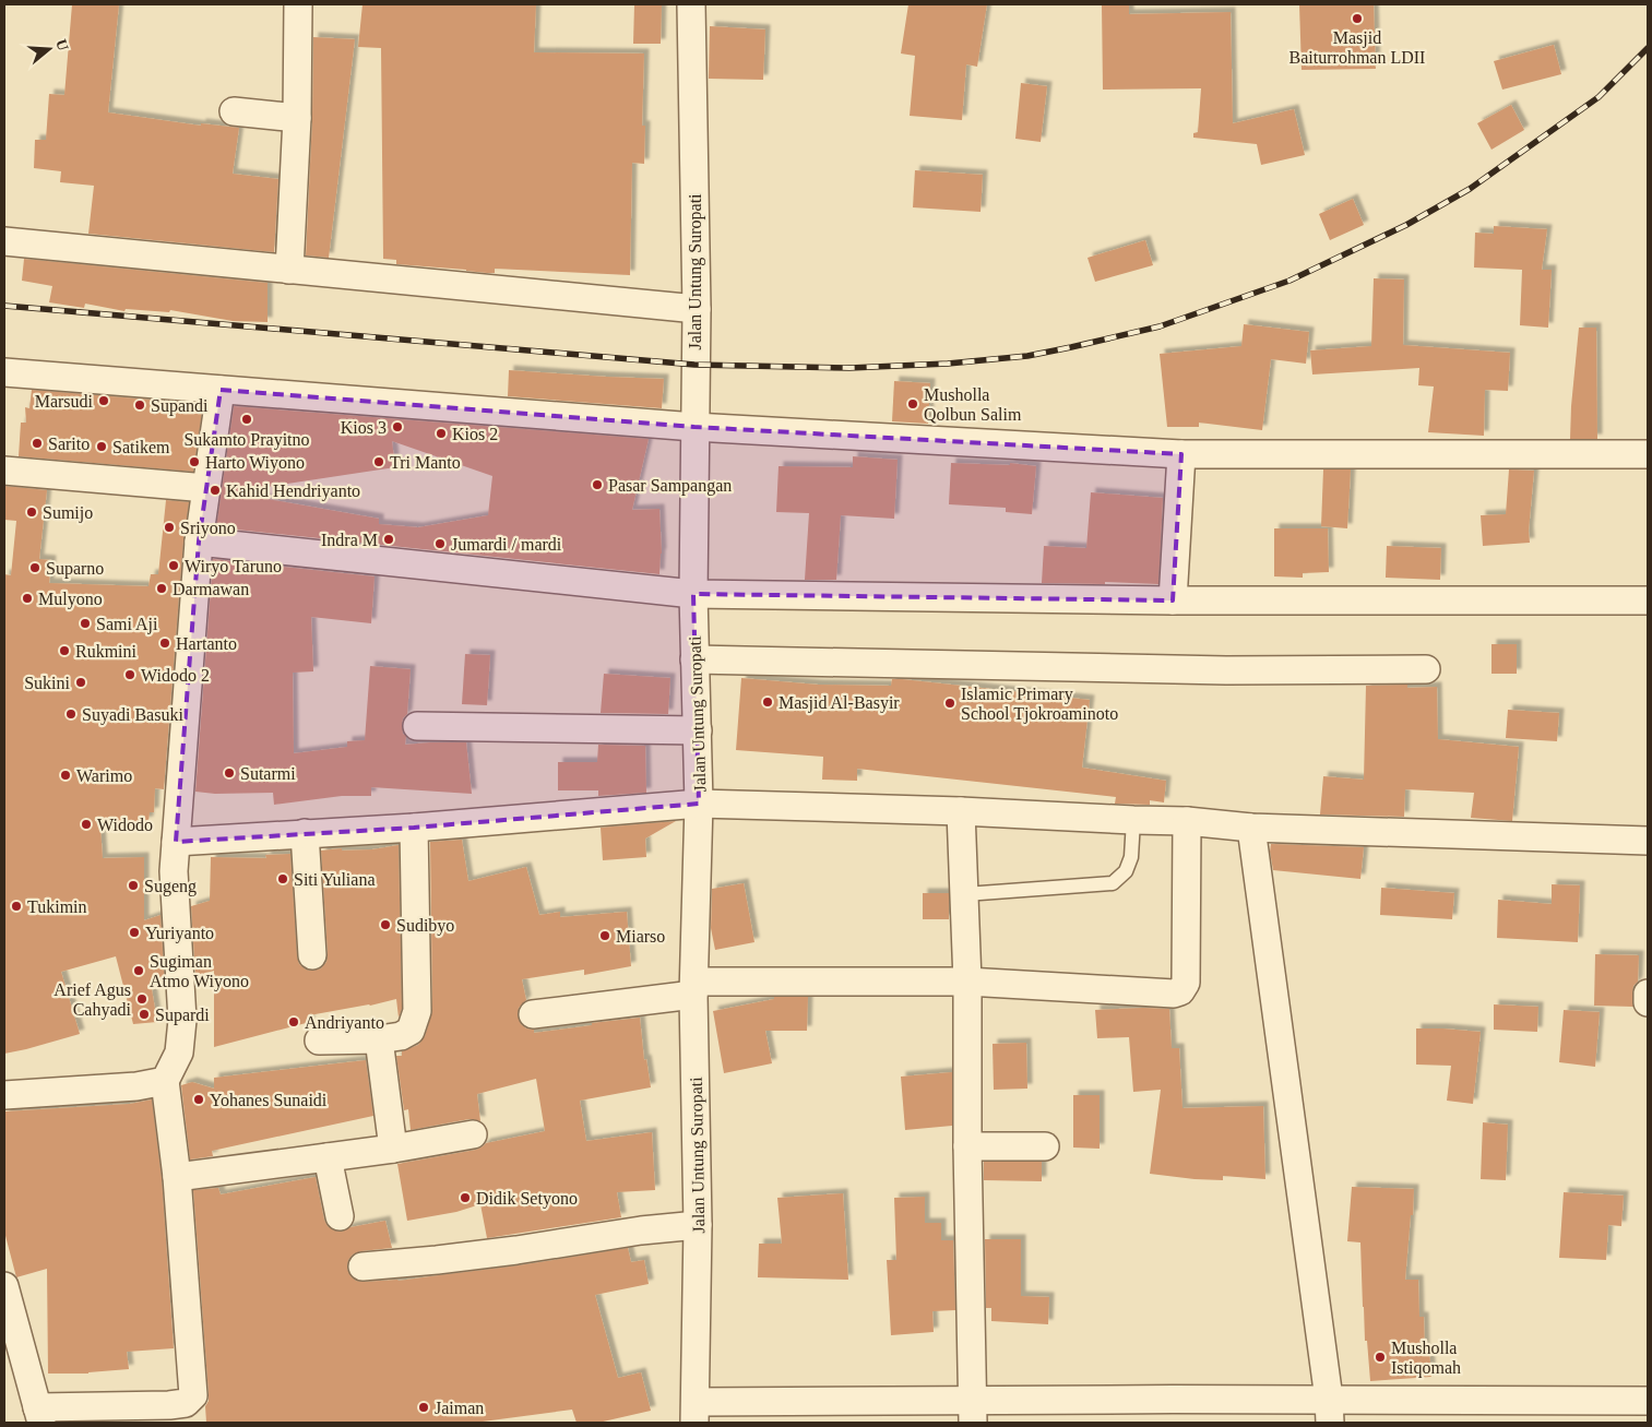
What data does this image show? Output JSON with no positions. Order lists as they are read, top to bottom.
{
  "streets": {
    "street": ["Jalan Untung Suropati"]
  },
  "places": [
    "Masjid Baiturrohman LDII",
    "Marsudi",
    "Musholla Qolbun Salim",
    "Supandi",
    "Sukamto Prayitno",
    "Kios 3",
    "Kios 2",
    "Sarito",
    "Satikem",
    "Harto Wiyono",
    "Tri Manto",
    "Pasar Sampangan",
    "Kahid Hendriyanto",
    "Sumijo",
    "Sriyono",
    "Indra M",
    "Jumardi / mardi",
    "Wiryo Taruno",
    "Suparno",
    "Darmawan",
    "Mulyono",
    "Sami Aji",
    "Hartanto",
    "Rukmini",
    "Widodo 2",
    "Sukini",
    "Masjid Al-Basyir",
    "Islamic Primary School Tjokroaminoto",
    "Suyadi Basuki",
    "Sutarmi",
    "Warimo",
    "Widodo",
    "Siti Yuliana",
    "Sugeng",
    "Tukimin",
    "Sudibyo",
    "Yuriyanto",
    "Miarso",
    "Sugiman Atmo Wiyono",
    "Arief Agus Cahyadi",
    "Supardi",
    "Andriyanto",
    "Yohanes Sunaidi",
    "Didik Setyono",
    "Musholla Istiqomah",
    "Jaiman"
  ],
  "north": "right"
}
